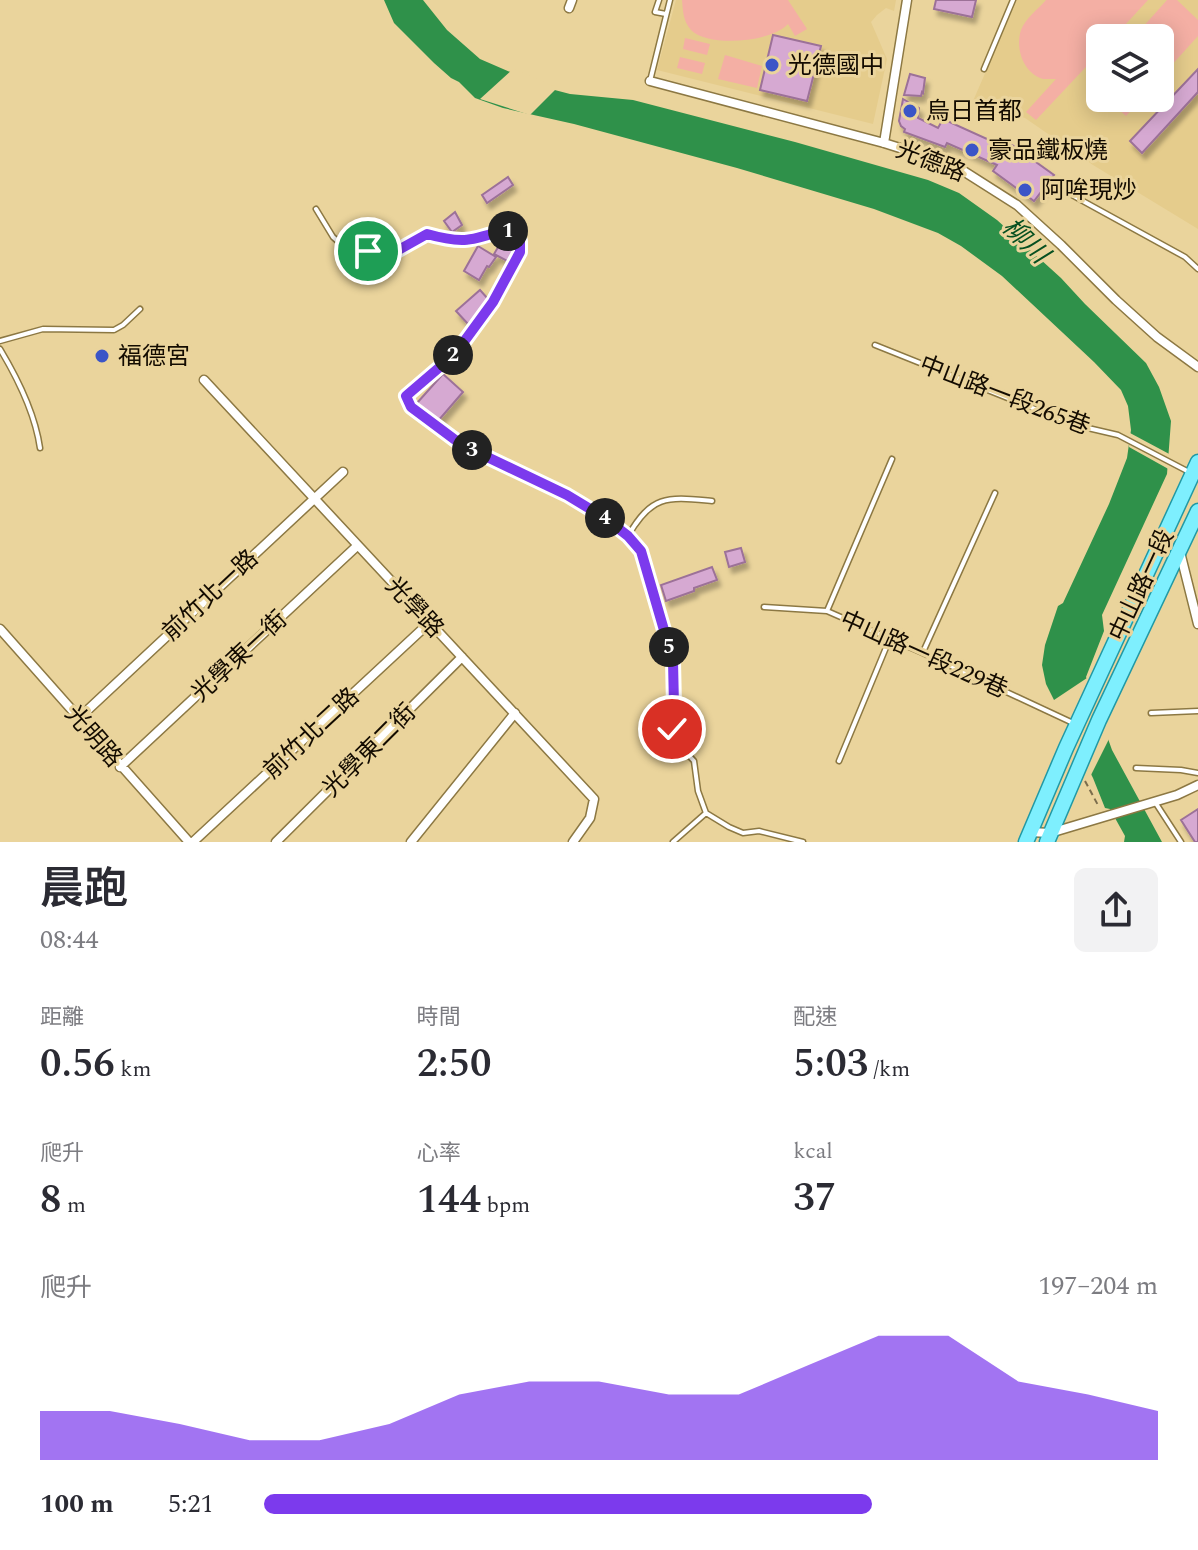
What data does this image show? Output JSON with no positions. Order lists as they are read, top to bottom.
{
  "streets": {
    "main road": ["中山路一段"],
    "street": [
      "光德路",
      "前竹北一路",
      "光學路",
      "光學東一街",
      "前竹北二路",
      "光明路",
      "光學東二街"
    ],
    "lane": ["中山路一段265巷", "中山路一段229巷"]
  },
  "crossings": [
    ["中山路一段265巷", "中山路一段"],
    ["中山路一段", "中山路一段229巷"],
    ["前竹北一路", "光學路"],
    ["前竹北一路", "光明路"],
    ["光學路", "光學東一街"],
    ["光學路", "前竹北二路"],
    ["光學路", "光學東二街"],
    ["光學東一街", "光明路"],
    ["前竹北二路", "光明路"]
  ],
  "water": ["柳川"],
  "places": [
    "光德國中",
    "烏日首都",
    "豪品鐵板燒",
    "阿哞現炒",
    "福德宮"
  ],
  "page": {
    "pins": [
      "1",
      "2",
      "3",
      "4",
      "5"
    ],
    "heading": ["晨跑", "08:44"],
    "stats": [
      ["距離", "0.56 km"],
      ["時間", "2:50"],
      ["配速", "5:03 /km"],
      ["爬升", "8 m"],
      ["心率", "144 bpm"],
      ["kcal", "37"]
    ],
    "chart": ["爬升", "197–204 m"],
    "list": [
      {
        "name": "100 m",
        "note": "5:21"
      }
    ]
  }
}
